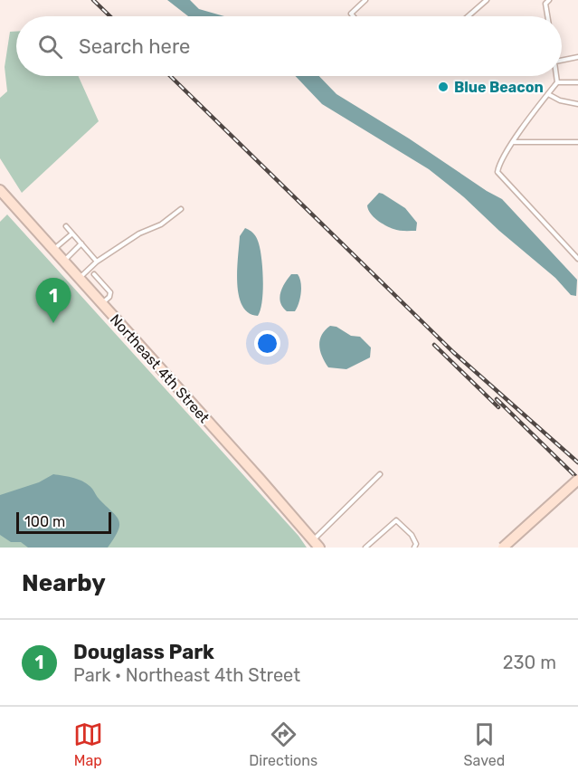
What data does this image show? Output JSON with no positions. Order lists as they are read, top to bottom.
{
  "streets": {
    "street": ["Northeast 4th Street"]
  },
  "places": ["Blue Beacon"],
  "scale_bar": "100 m",
  "page": {
    "search": "Search here",
    "pins": "1",
    "scale": "100 m",
    "heading": "Nearby",
    "list": [
      {
        "mark": "1",
        "name": "Douglass Park",
        "note": "Park · Northeast 4th Street",
        "value": "230 m"
      }
    ],
    "nav": ["Map", "Directions", "Saved"]
  }
}
